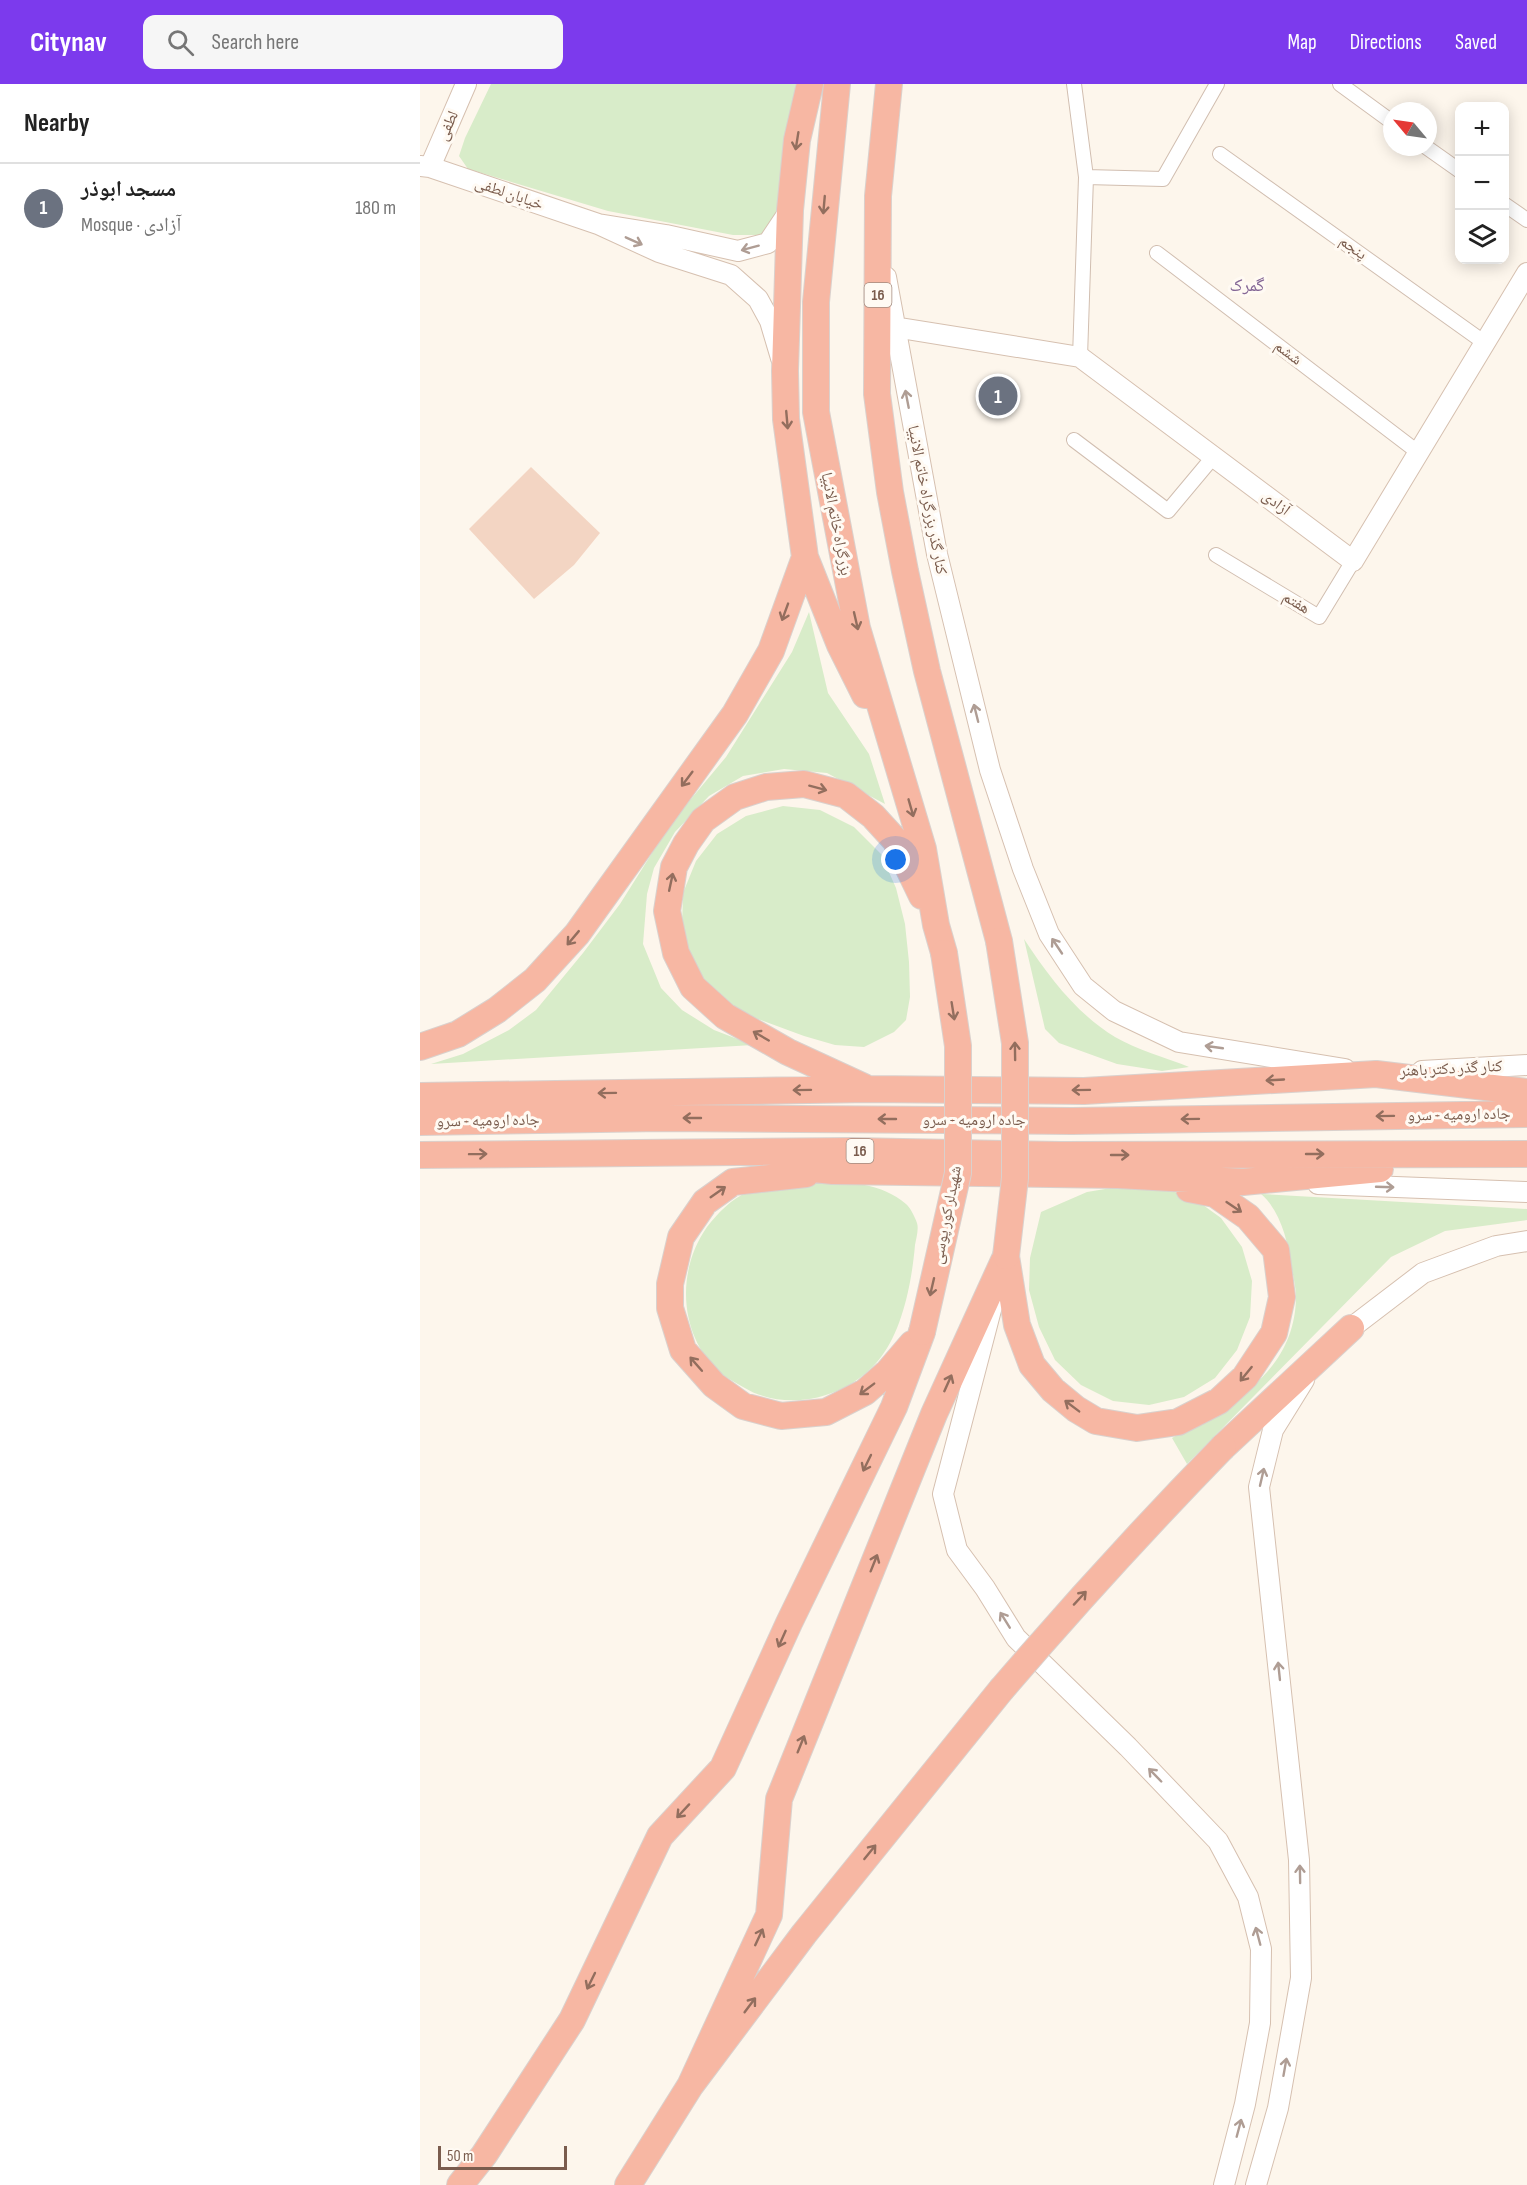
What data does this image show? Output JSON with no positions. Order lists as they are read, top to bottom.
{
  "streets": {
    "highway": [
      "16",
      "بزرگراه خاتم الانبیا",
      "جاده ارومیه - سرو",
      "شهیدلر کور پوسی"
    ],
    "main road": [
      "لطفی",
      "خیابان لطفی",
      "کنار گذر بزرگراه خاتم الانبیا",
      "آزادی",
      "کنار گذر دکتر باهنر"
    ],
    "street": ["پنجم", "ششم", "هفتم"]
  },
  "crossings": [
    ["لطفی", "خیابان لطفی"],
    ["16", "کنار گذر بزرگراه خاتم الانبیا"],
    ["کنار گذر بزرگراه خاتم الانبیا", "آزادی"],
    ["کنار گذر بزرگراه خاتم الانبیا", "کنار گذر دکتر باهنر"],
    ["آزادی", "هفتم"],
    ["بزرگراه خاتم الانبیا", "شهیدلر کور پوسی"]
  ],
  "one_way": ["کنار گذر بزرگراه خاتم الانبیا"],
  "districts": ["گمرک"],
  "scale_bar": "50 m",
  "north": "top left",
  "page": {
    "header": "Citynav",
    "search": "Search here",
    "nav": ["Map", "Directions", "Saved"],
    "heading": "Nearby",
    "map_buttons": ["+", "−"],
    "list": [
      {
        "mark": "1",
        "name": "مسجد ابوذر",
        "note": "Mosque · آزادی",
        "value": "180 m"
      }
    ],
    "pins": "1",
    "scale": "50 m"
  }
}
